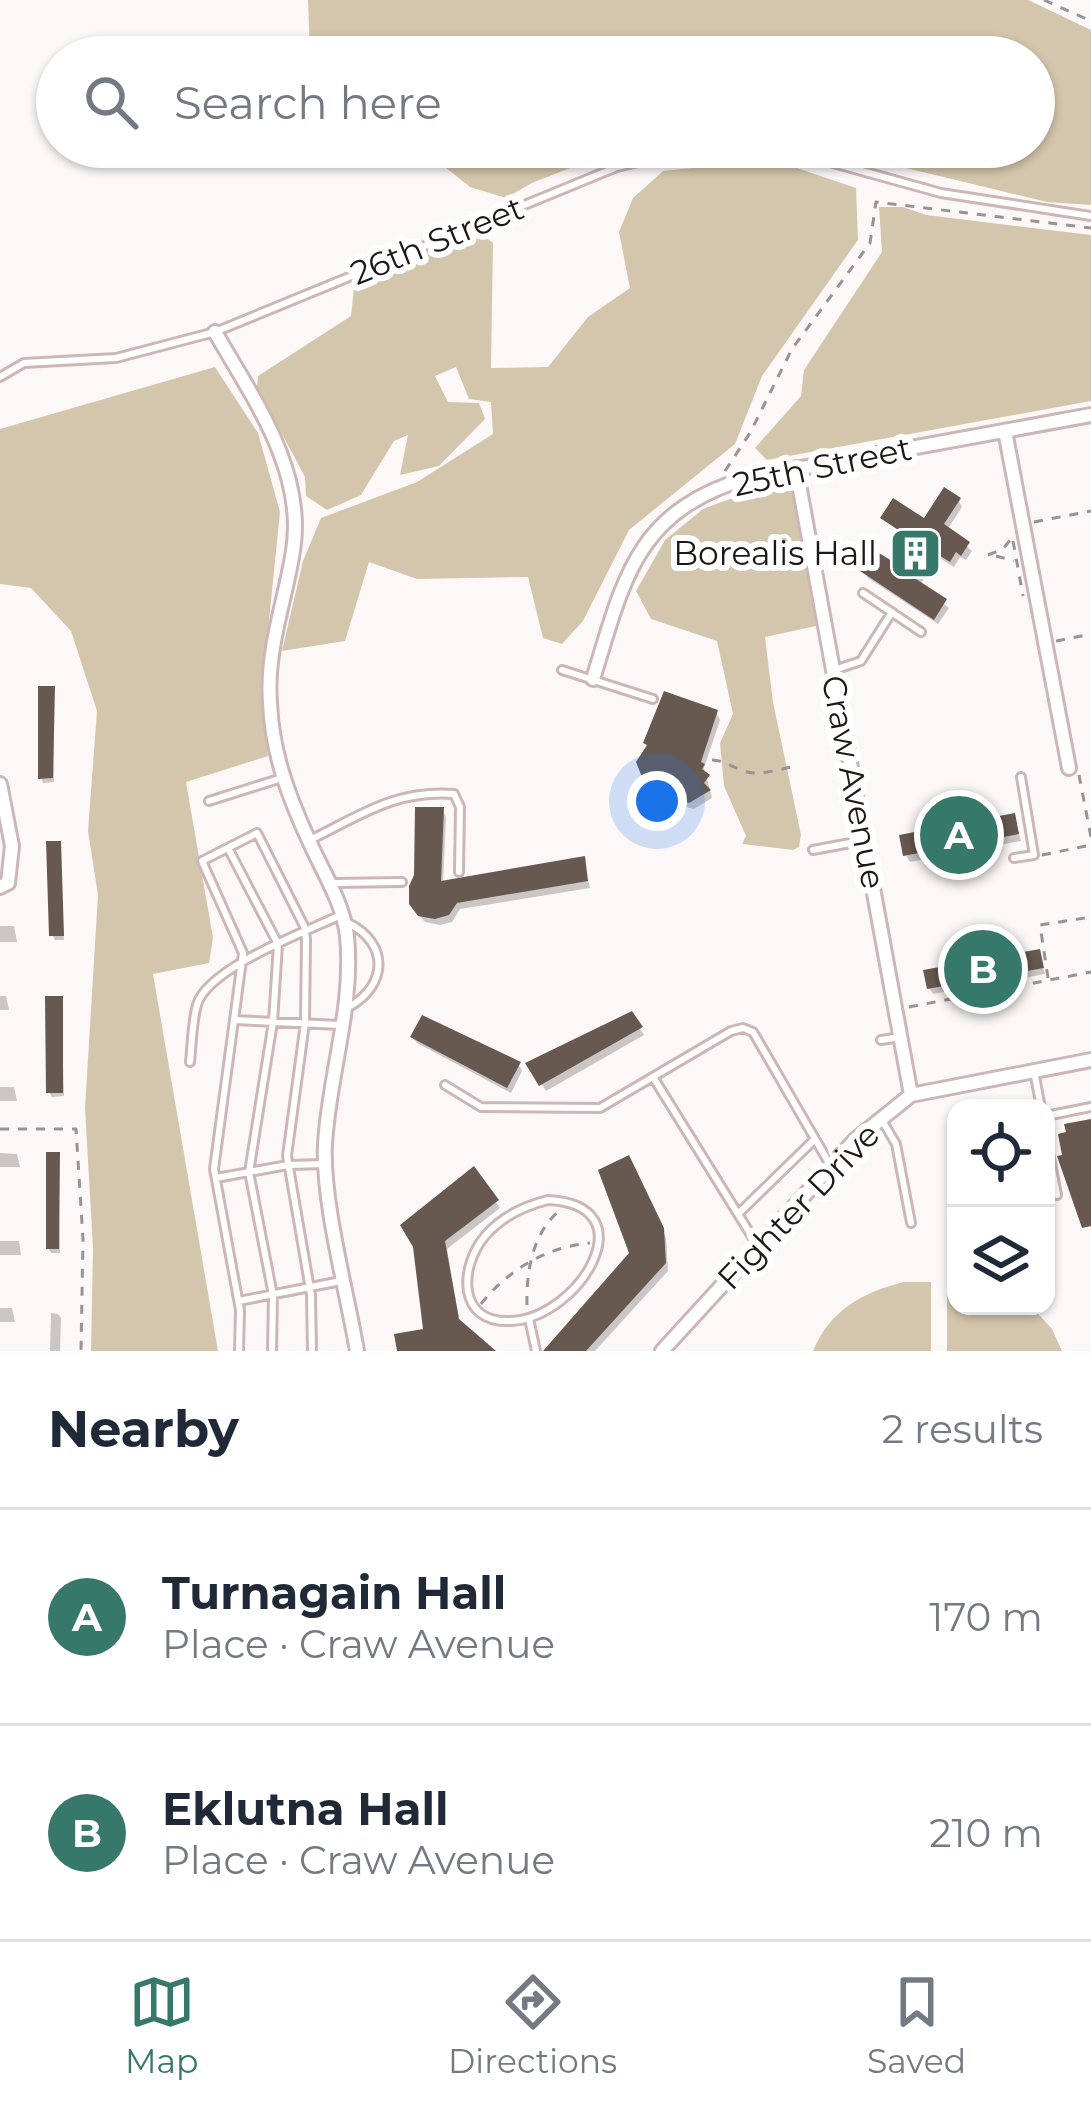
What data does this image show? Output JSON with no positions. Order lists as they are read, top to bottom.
{
  "streets": {
    "street": ["25th Street", "Craw Avenue", "Fighter Drive"],
    "lane": ["26th Street"]
  },
  "crossings": [
    ["25th Street", "Craw Avenue"],
    ["Craw Avenue", "Fighter Drive"]
  ],
  "places": {
    "building": ["Borealis Hall"]
  },
  "page": {
    "search": "Search here",
    "pins": ["A", "B"],
    "heading": ["Nearby", "2 results"],
    "list": [
      {
        "mark": "A",
        "name": "Turnagain Hall",
        "note": "Place · Craw Avenue",
        "value": "170 m"
      },
      {
        "mark": "B",
        "name": "Eklutna Hall",
        "note": "Place · Craw Avenue",
        "value": "210 m"
      }
    ],
    "nav": ["Map", "Directions", "Saved"]
  }
}
